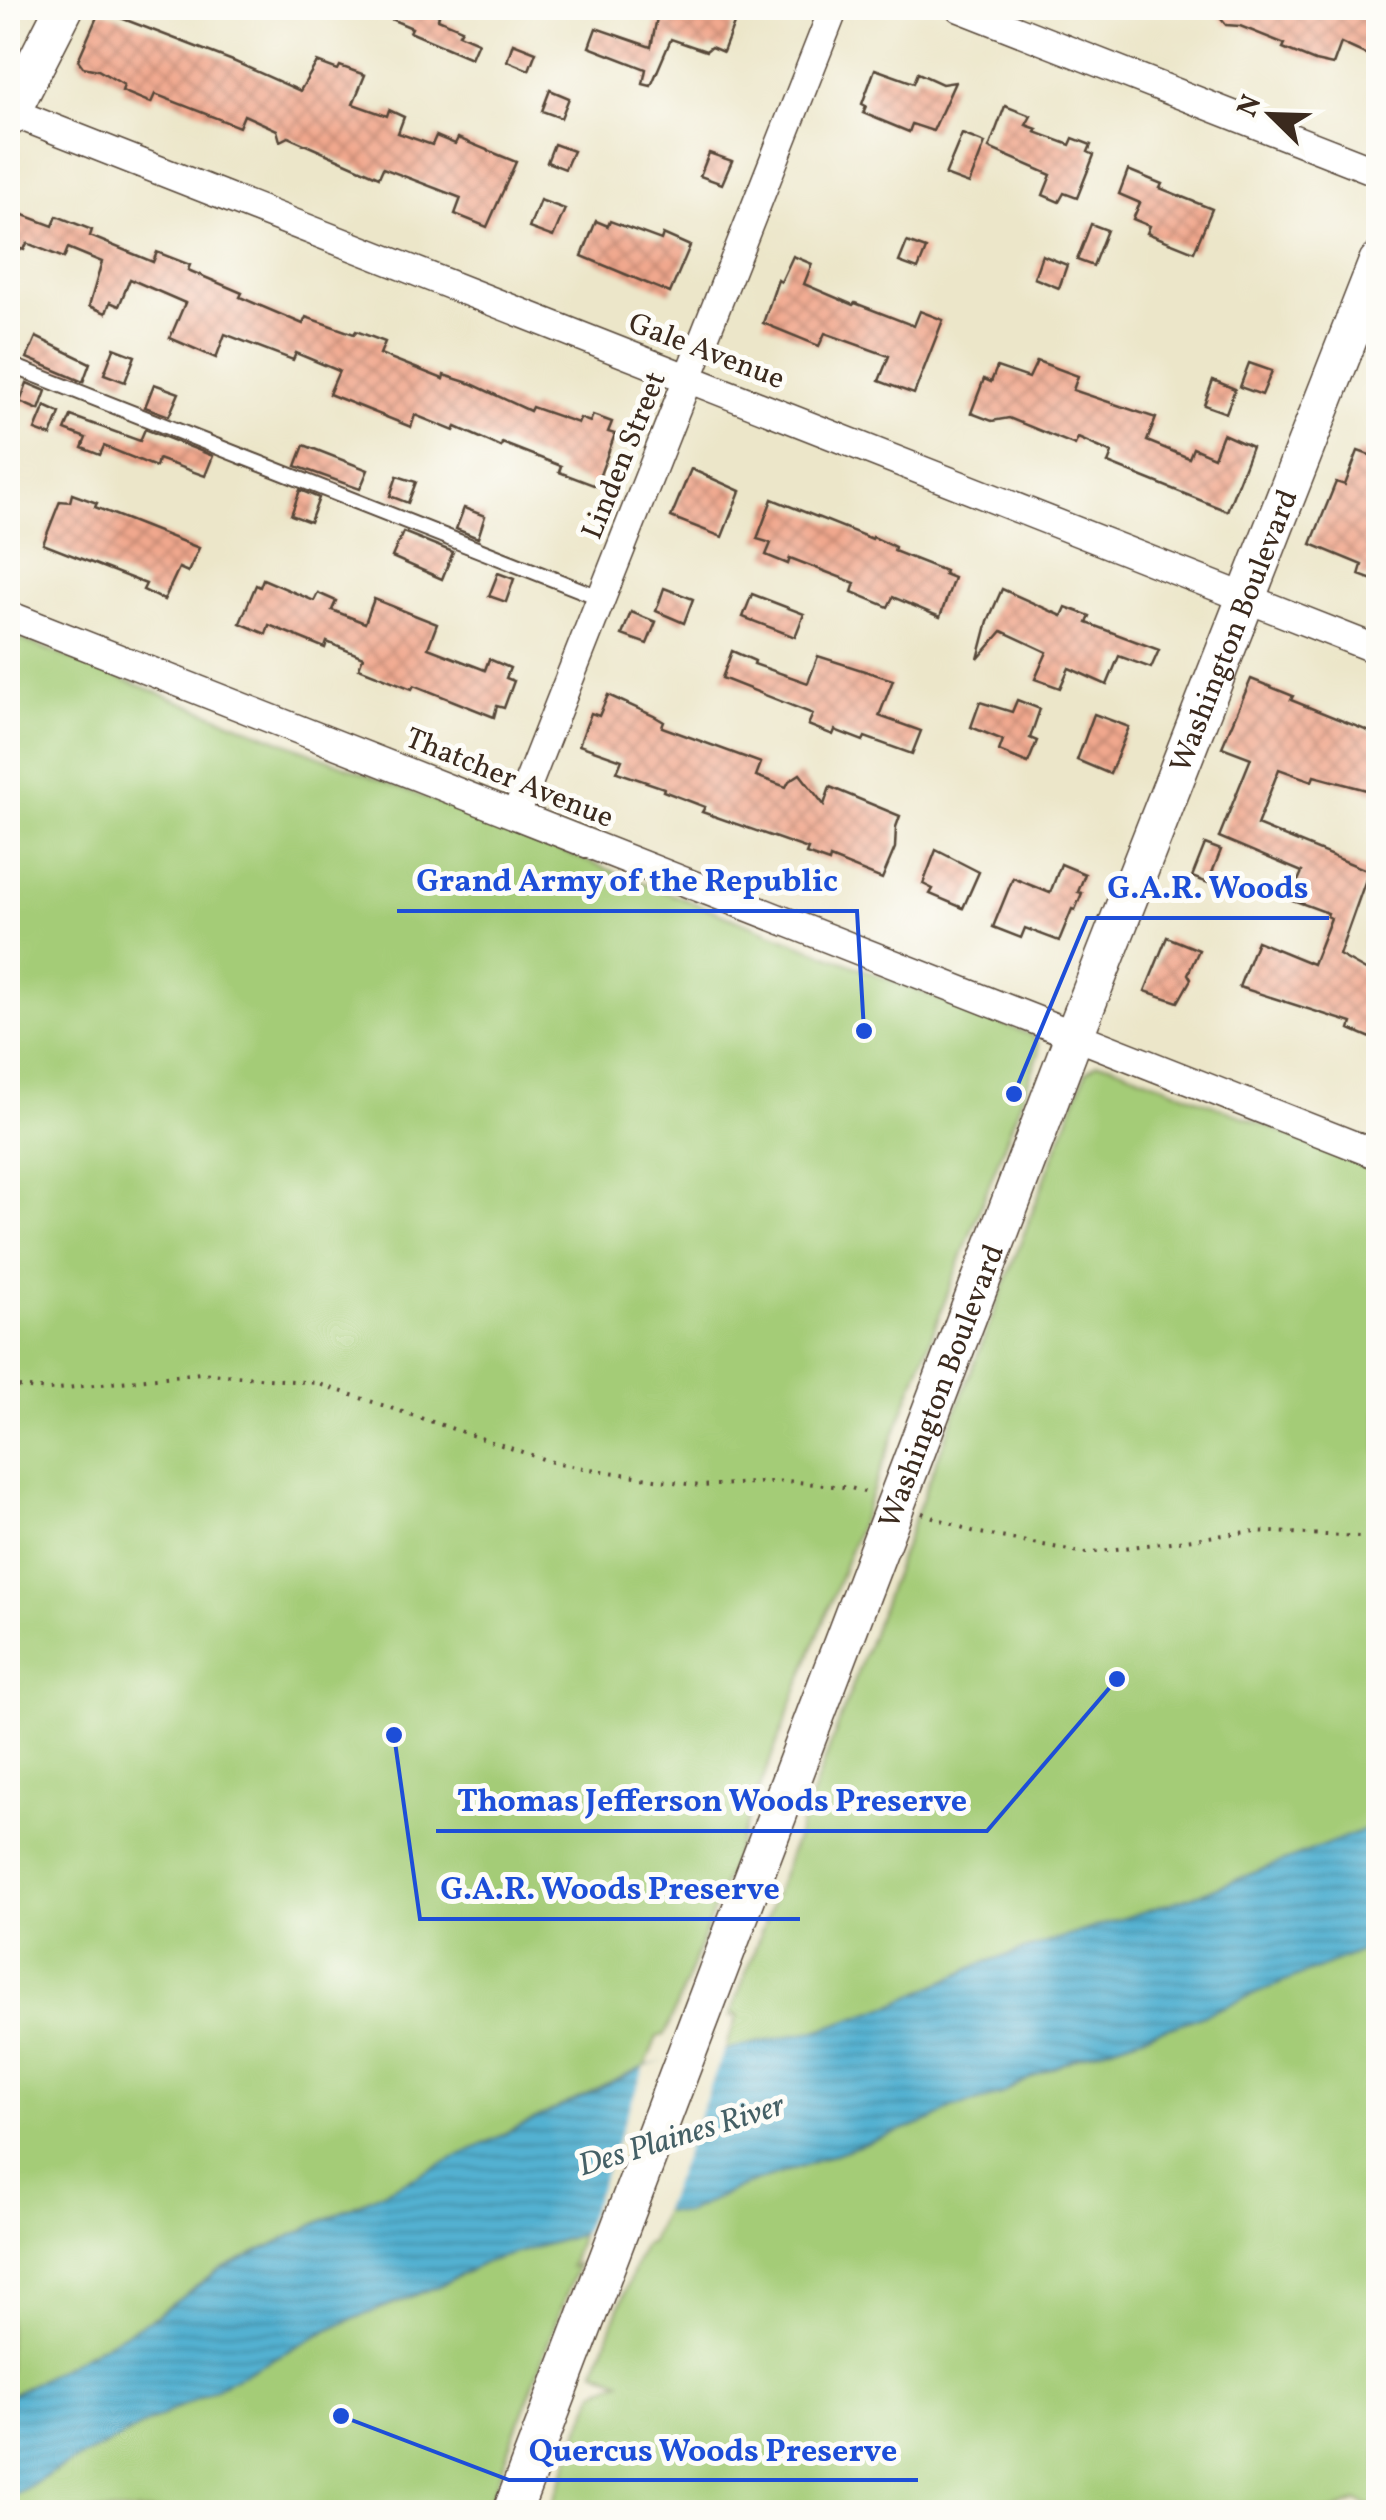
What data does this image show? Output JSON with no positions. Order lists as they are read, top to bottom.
{
  "streets": {
    "street": [
      "Gale Avenue",
      "Linden Street",
      "Washington Boulevard",
      "Thatcher Avenue"
    ]
  },
  "crossings": [
    ["Gale Avenue", "Linden Street"],
    ["Gale Avenue", "Washington Boulevard"],
    ["Linden Street", "Thatcher Avenue"],
    ["Washington Boulevard", "Thatcher Avenue"]
  ],
  "water": ["Des Plaines River"],
  "places": [
    "Grand Army of the Republic",
    "G.A.R. Woods",
    "Thomas Jefferson Woods Preserve",
    "G.A.R. Woods Preserve",
    "Quercus Woods Preserve"
  ],
  "north": "top left"
}
